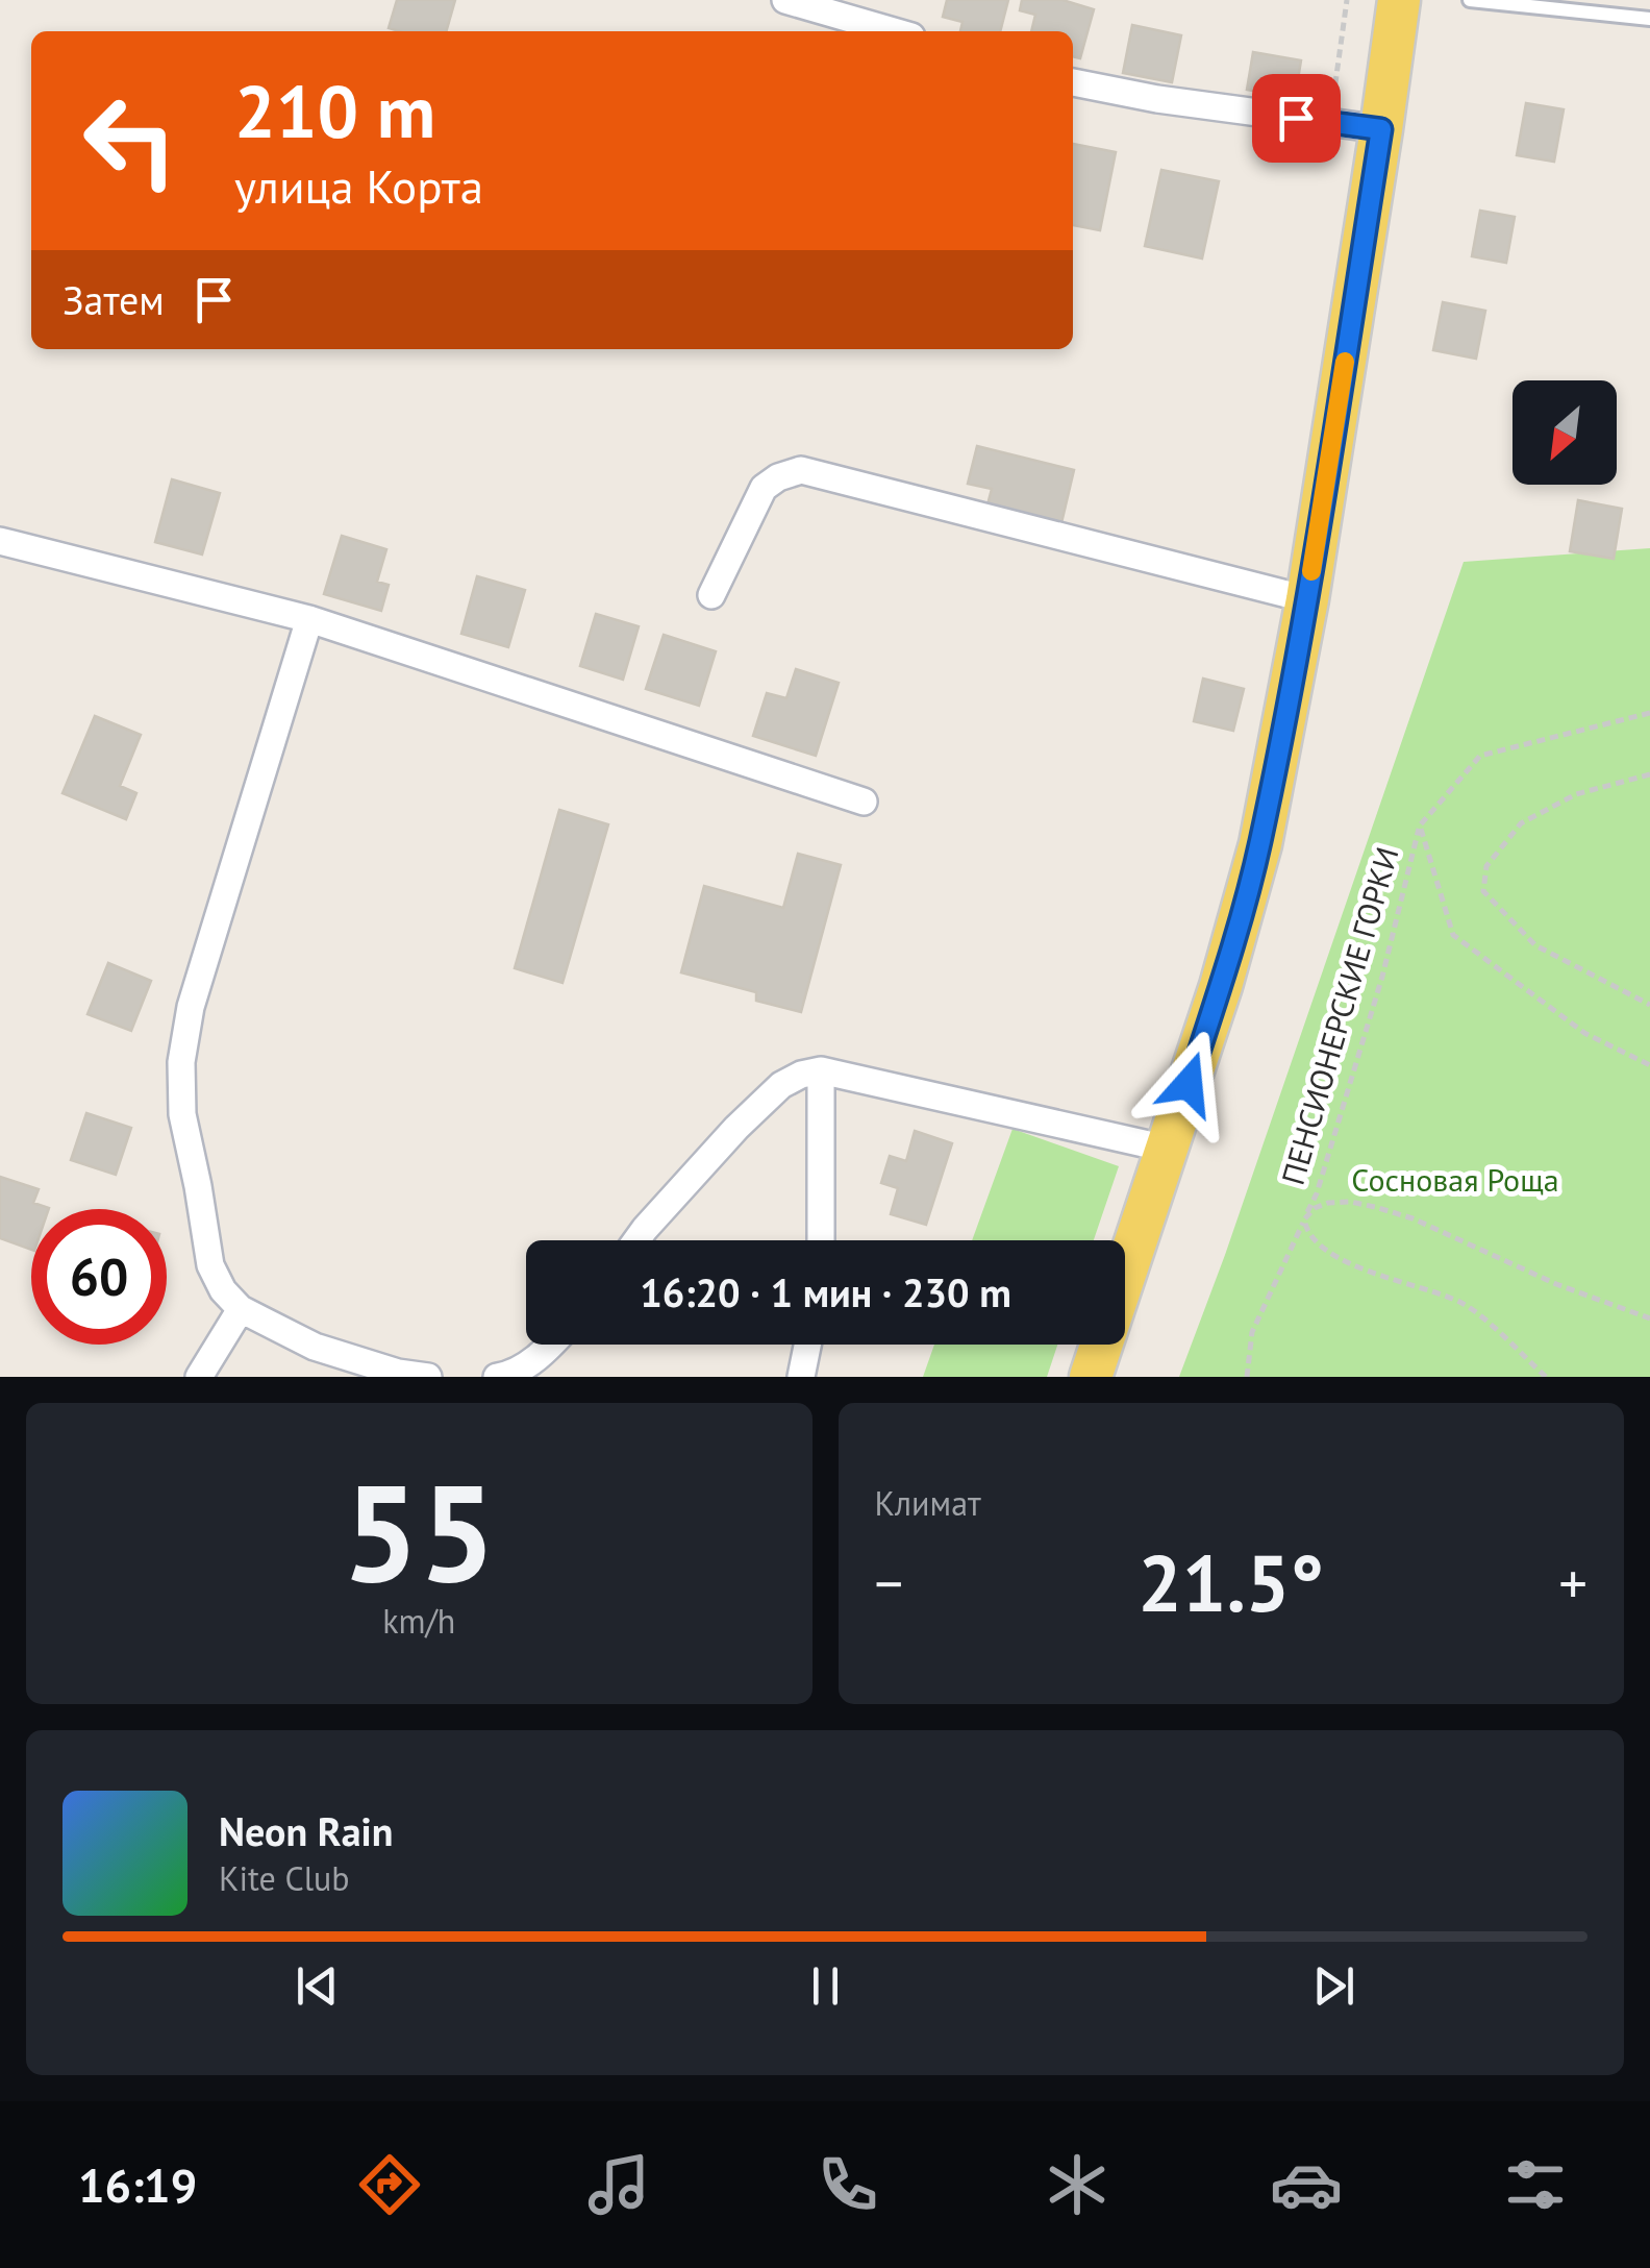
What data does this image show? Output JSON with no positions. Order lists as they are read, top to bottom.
{
  "streets": {
    "path": ["ПЕНСИОНЕРСКИЕ ГОРКИ"]
  },
  "parks": ["Сосновая Роща"],
  "north": "bottom left",
  "page": {
    "turn": ["210 m", "улица Корта"],
    "then": "Затем",
    "limit": "60",
    "trip": "16:20 · 1 мин · 230 m",
    "tile": [
      ["55", "km/h"],
      "Климат"
    ],
    "heat": ["−", "21.5°", "+"],
    "song": ["Neon Rain", "Kite Club"],
    "tabs": "16:19"
  }
}
